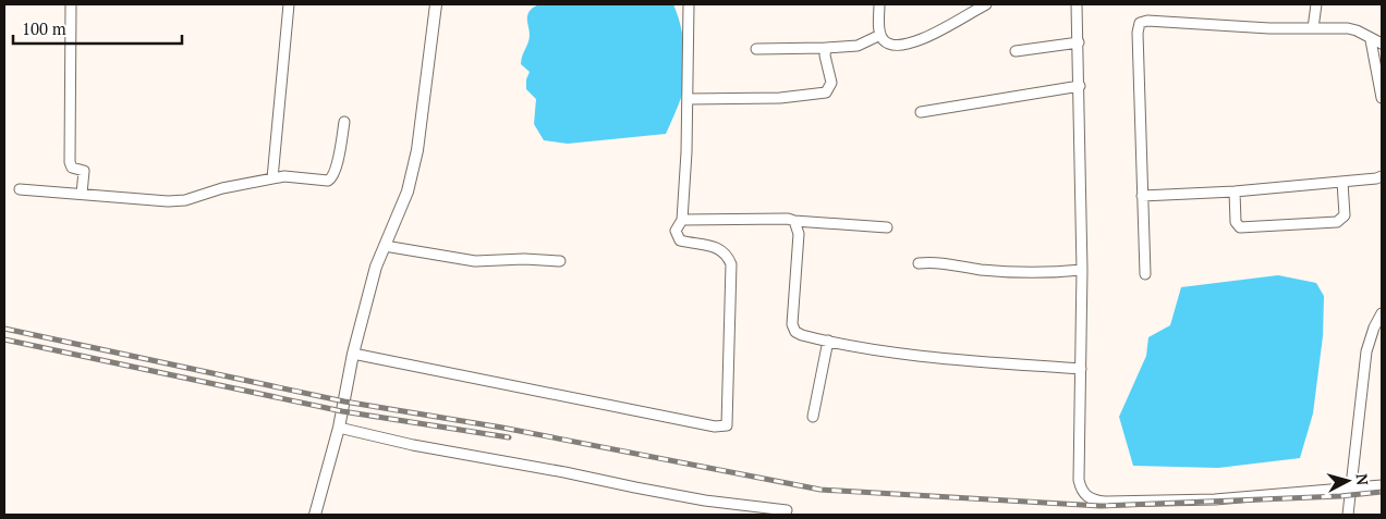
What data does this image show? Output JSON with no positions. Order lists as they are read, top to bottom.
{
  "scale_bar": "100 m",
  "north": "right"
}
